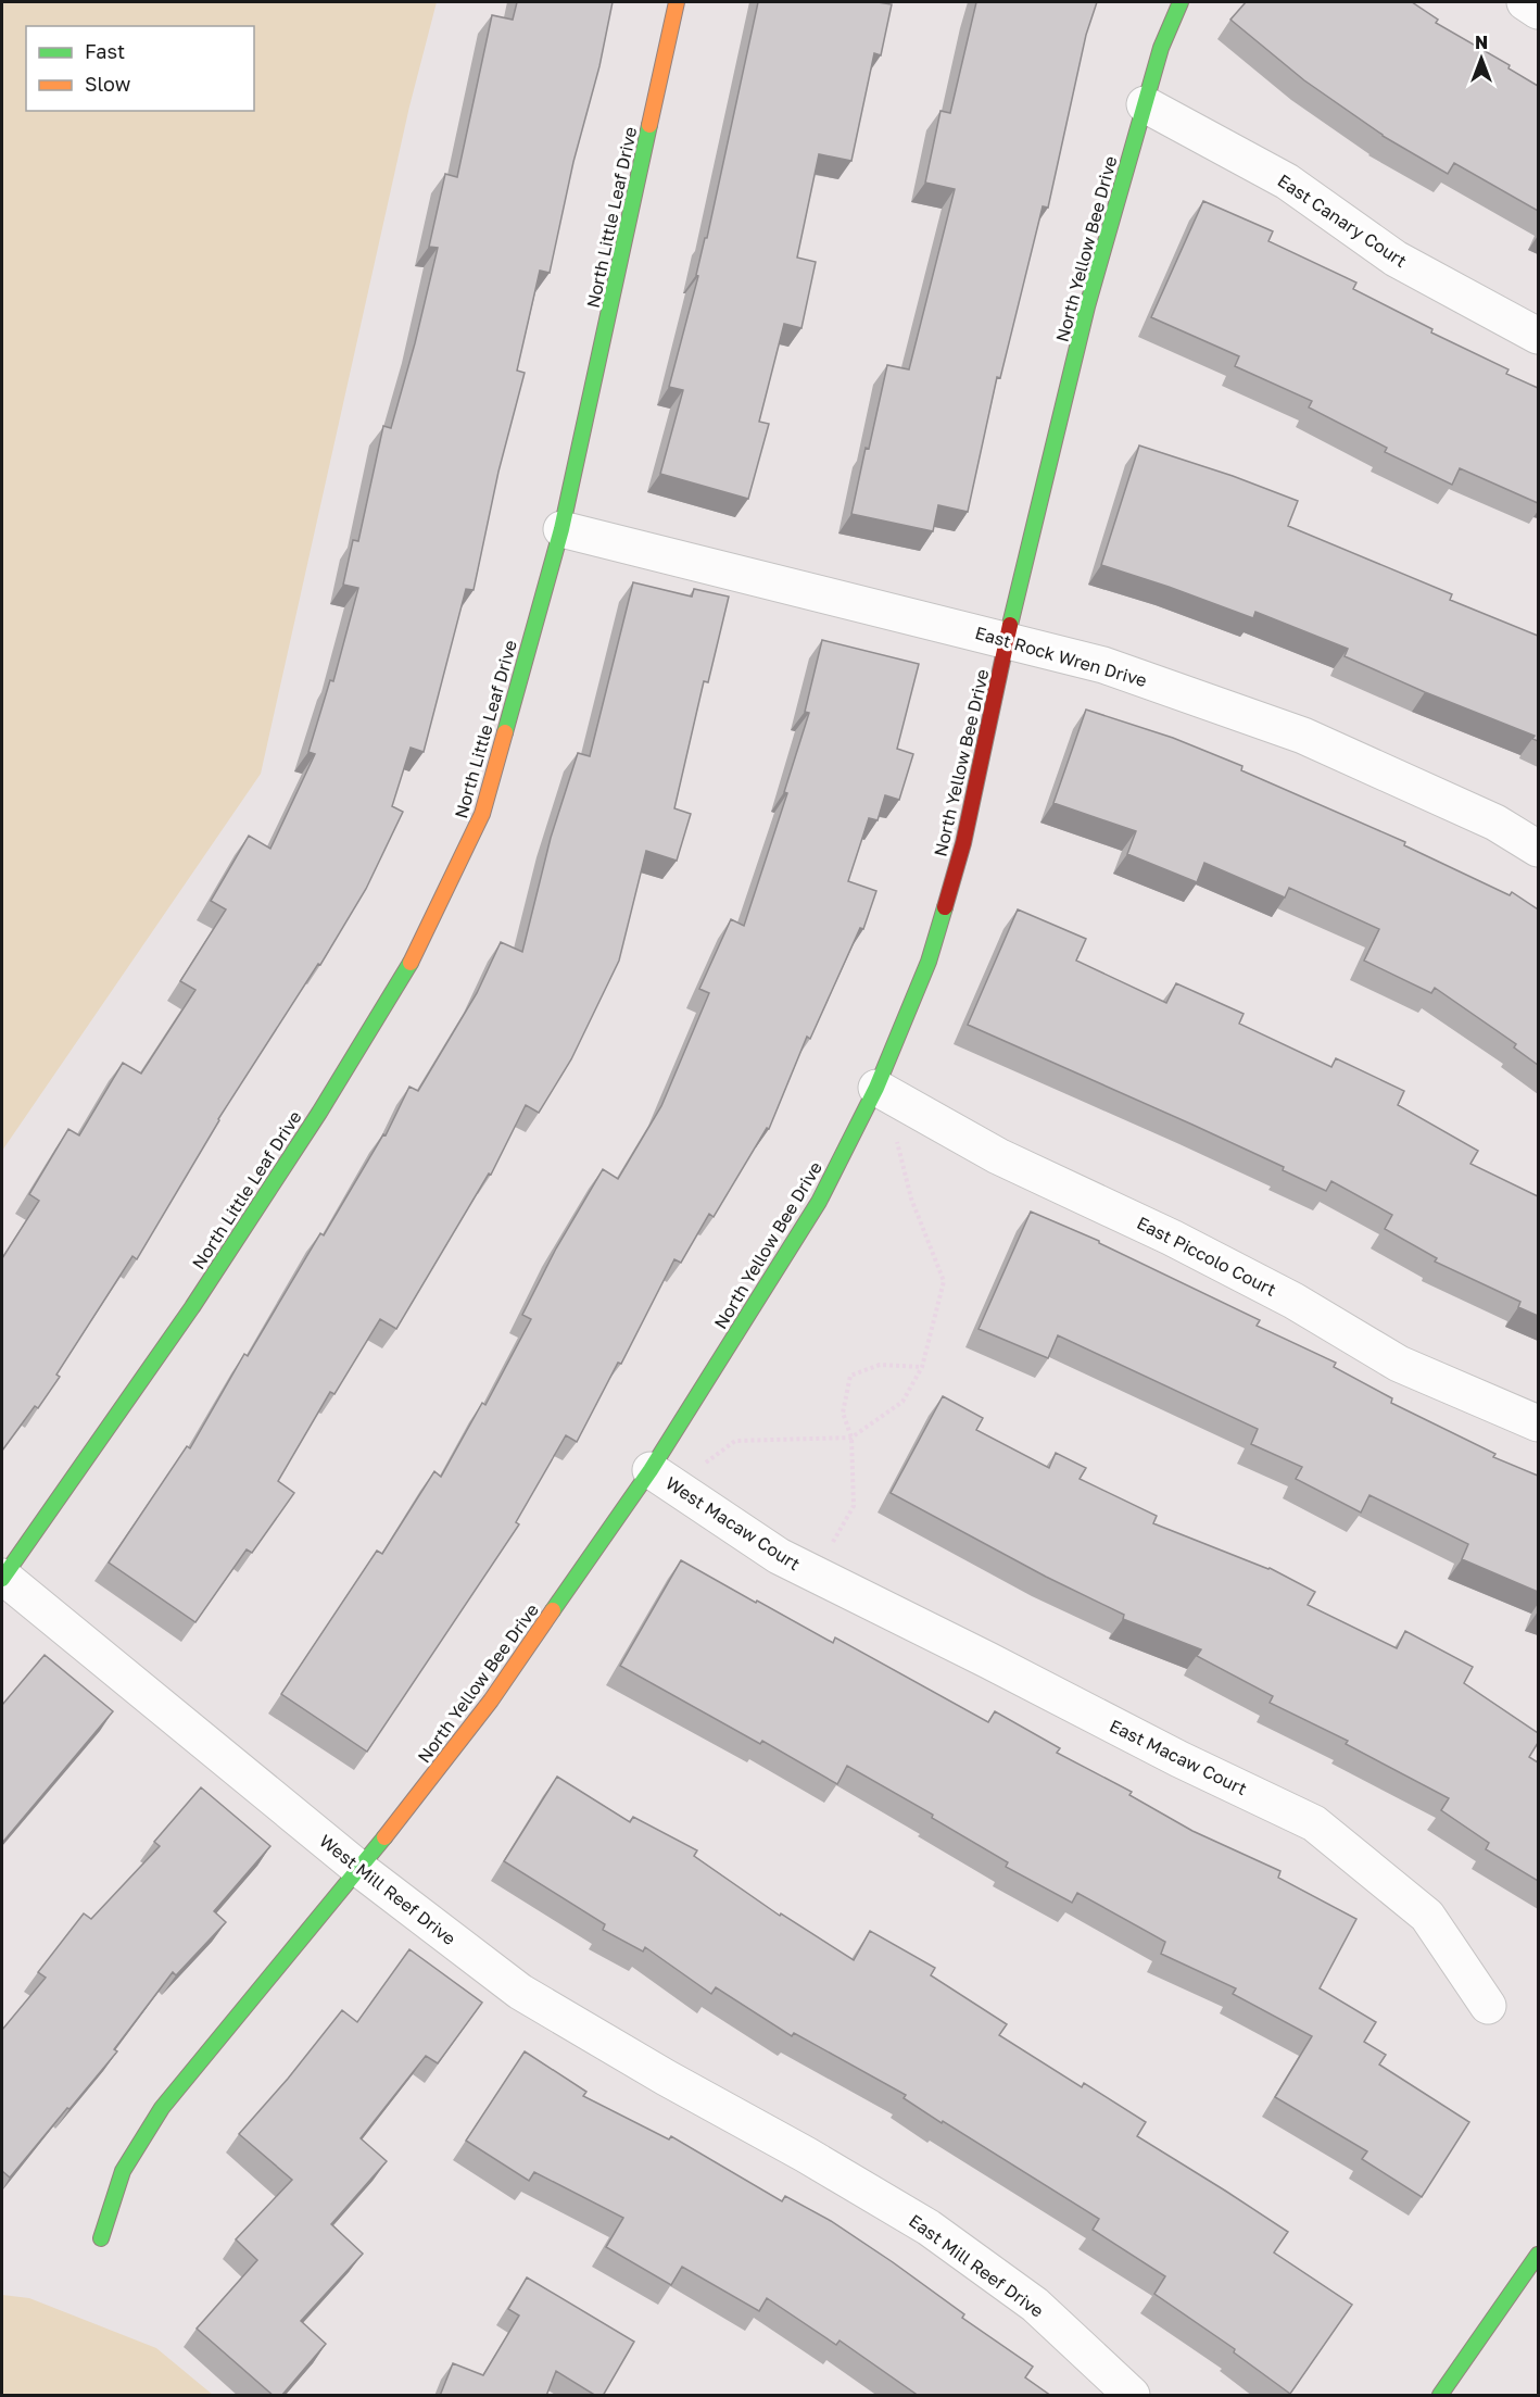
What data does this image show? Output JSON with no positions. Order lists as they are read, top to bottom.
{
  "streets": {
    "street": [
      "North Little Leaf Drive",
      "East Canary Court",
      "North Yellow Bee Drive",
      "East Rock Wren Drive",
      "East Piccolo Court",
      "West Macaw Court",
      "East Macaw Court",
      "West Mill Reef Drive",
      "East Mill Reef Drive"
    ]
  },
  "crossings": [
    ["North Little Leaf Drive", "East Rock Wren Drive"],
    ["North Little Leaf Drive", "West Mill Reef Drive"],
    ["East Canary Court", "North Yellow Bee Drive"],
    ["North Yellow Bee Drive", "East Rock Wren Drive"],
    ["North Yellow Bee Drive", "East Piccolo Court"],
    ["North Yellow Bee Drive", "West Macaw Court"],
    ["North Yellow Bee Drive", "West Mill Reef Drive"],
    ["West Macaw Court", "East Macaw Court"],
    ["West Mill Reef Drive", "East Mill Reef Drive"]
  ],
  "legend": ["Fast", "Slow"],
  "north": "top"
}
